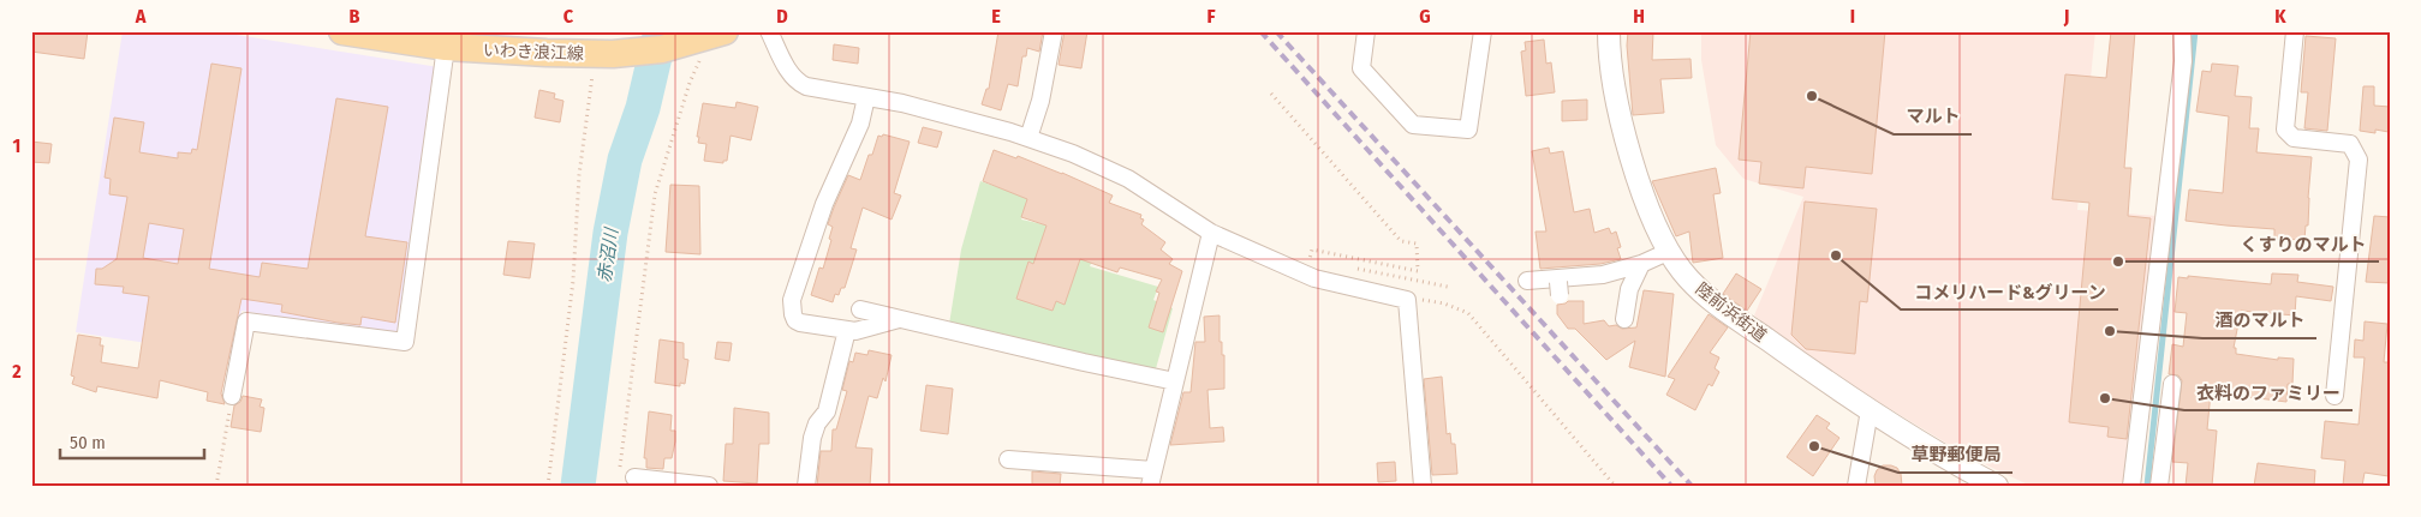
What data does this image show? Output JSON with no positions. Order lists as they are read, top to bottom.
{
  "streets": {
    "main road": ["いわき浪江線"],
    "street": ["陸前浜街道"]
  },
  "water": ["赤沼川"],
  "places": [
    "マルト",
    "コメリハード&グリーン",
    "くすりのマルト",
    "酒のマルト",
    "衣料のファミリー",
    "草野郵便局"
  ],
  "scale_bar": "50 m",
  "grid": {
    "columns": [
      "A",
      "B",
      "C",
      "D",
      "E",
      "F",
      "G",
      "H",
      "I",
      "J",
      "K"
    ],
    "rows": ["1", "2"]
  }
}
